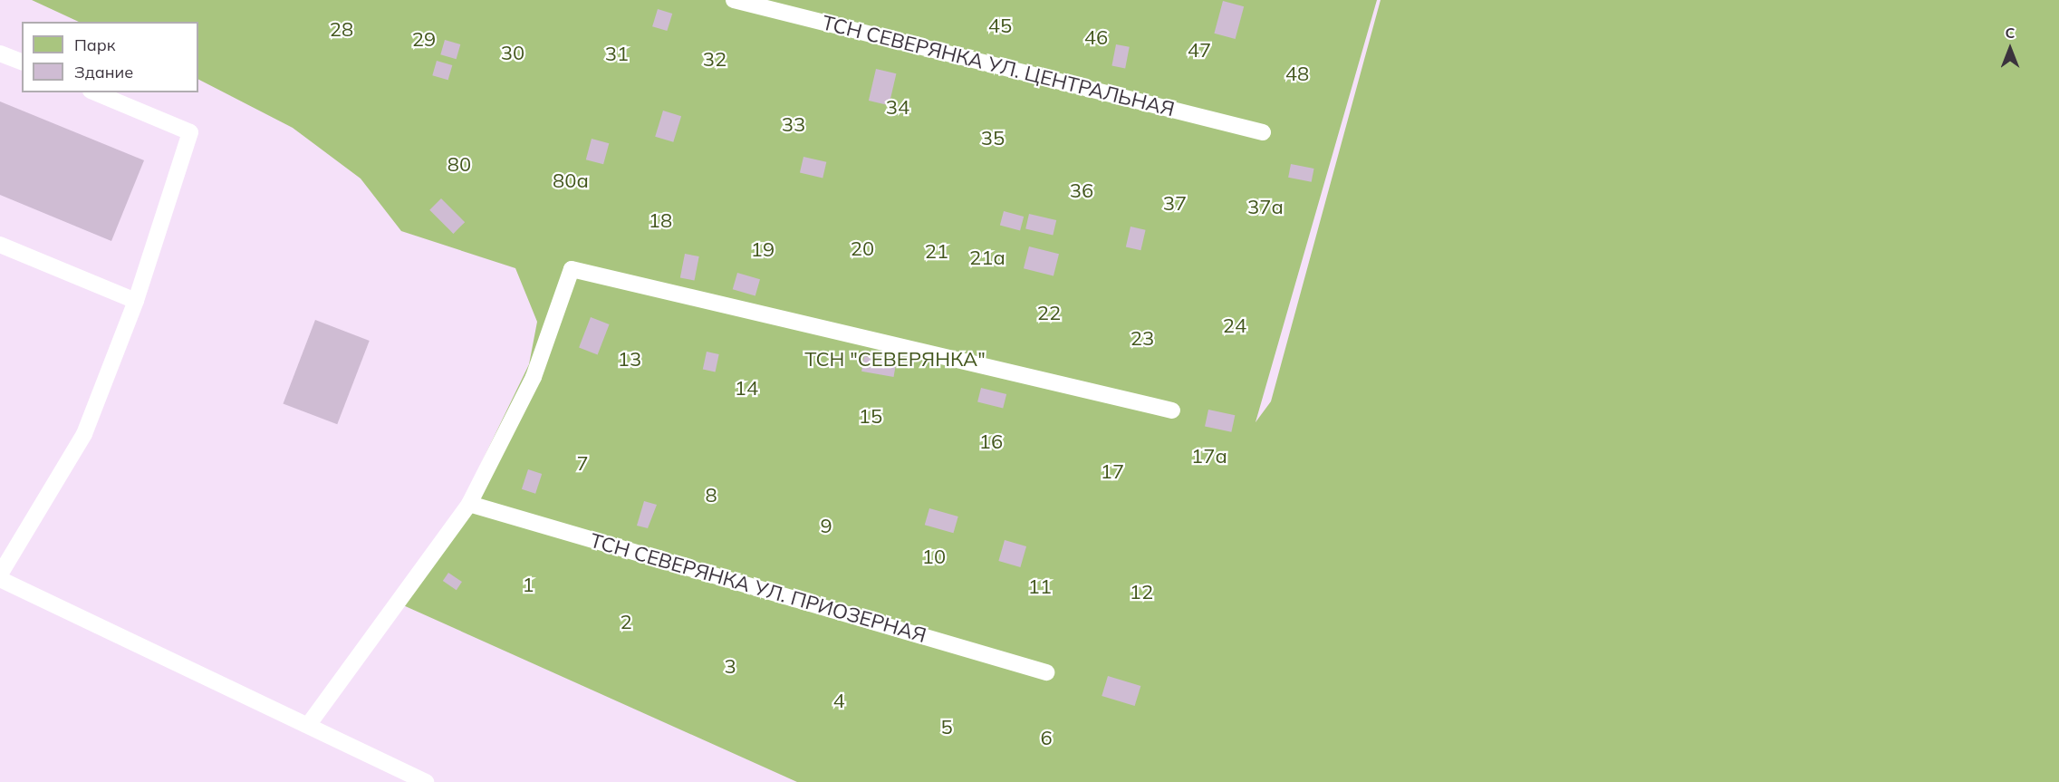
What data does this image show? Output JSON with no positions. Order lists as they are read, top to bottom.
{
  "streets": {
    "lane": ["ТСН СЕВЕРЯНКА УЛ. ЦЕНТРАЛЬНАЯ", "ТСН СЕВЕРЯНКА УЛ. ПРИОЗЕРНАЯ"]
  },
  "parks": [
    "45",
    "28",
    "46",
    "29",
    "47",
    "30",
    "31",
    "32",
    "48",
    "34",
    "33",
    "35",
    "80",
    "80а",
    "36",
    "37",
    "37а",
    "18",
    "20",
    "19",
    "21",
    "21а",
    "22",
    "24",
    "23",
    "13",
    "ТСН \"СЕВЕРЯНКА\"",
    "14",
    "15",
    "16",
    "17а",
    "7",
    "17",
    "8",
    "9",
    "10",
    "1",
    "11",
    "12",
    "2",
    "3",
    "4",
    "5",
    "6"
  ],
  "legend": ["Парк", "Здание"],
  "north": "top"
}
